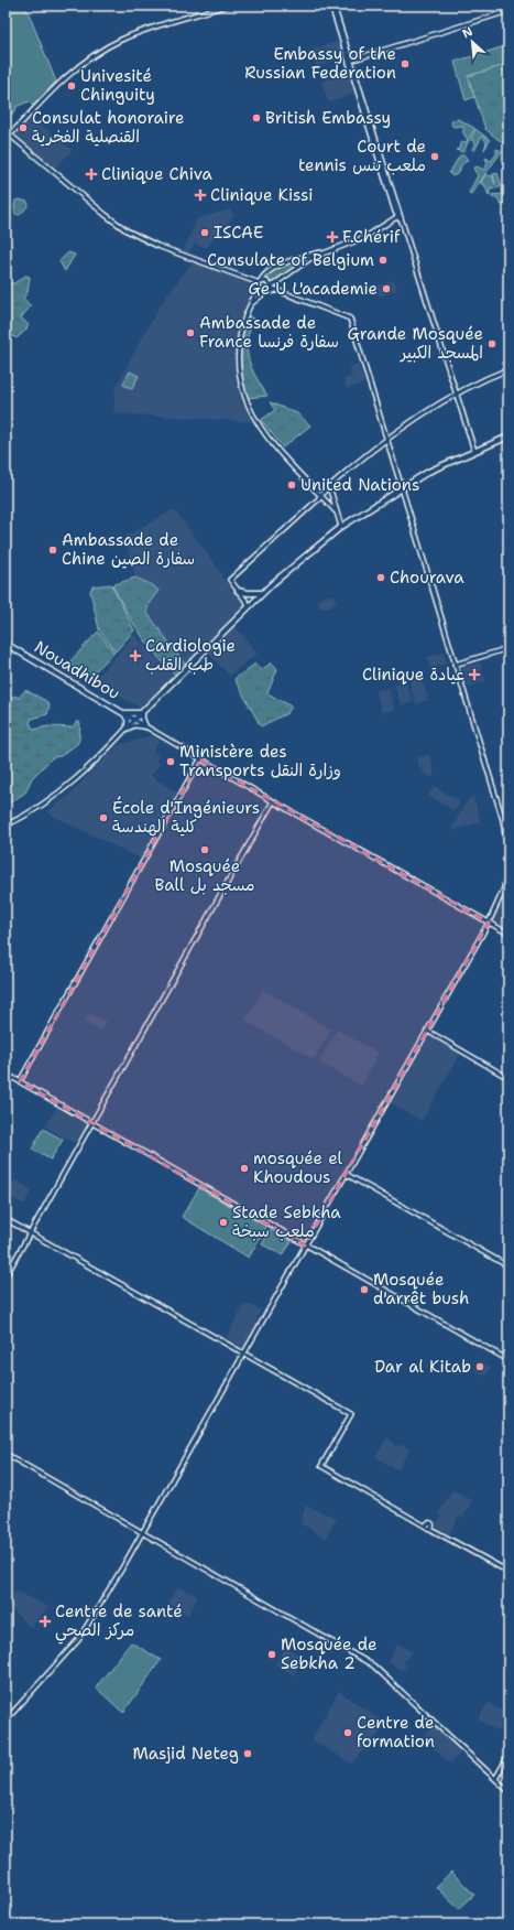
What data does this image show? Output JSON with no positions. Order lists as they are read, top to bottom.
{
  "streets": {
    "highway": ["Nouadhibou"]
  },
  "places": {
    "other": [
      "Embassy of the Russian Federation",
      "Univesité Chinguity",
      "British Embassy",
      "Consulat honoraire القنصلية الفخرية",
      "Court de tennis ملعب تنس",
      "ISCAE",
      "Consulate of Belgium",
      "Ge U L'academie",
      "Ambassade de France سفارة فرنسا",
      "Grande Mosquée المسجد الكبير",
      "United Nations",
      "Ambassade de Chine سفارة الصين",
      "Chourava",
      "Ministère des Transports وزارة النقل",
      "École d'Ingénieurs كلية الهندسة",
      "Mosquée Ball مسجد بل",
      "mosquée el Khoudous",
      "Stade Sebkha ملعب سبخة",
      "Mosquée d'arrêt bush",
      "Dar al Kitab",
      "Mosquée de Sebkha 2",
      "Centre de formation",
      "Masjid Neteg"
    ],
    "health": [
      "Clinique Chiva",
      "Clinique Kissi",
      "F.Chérif",
      "Cardiologie طب القلب",
      "Clinique عيادة",
      "Centre de santé مركز الصحي"
    ]
  },
  "north": "top left"
}
